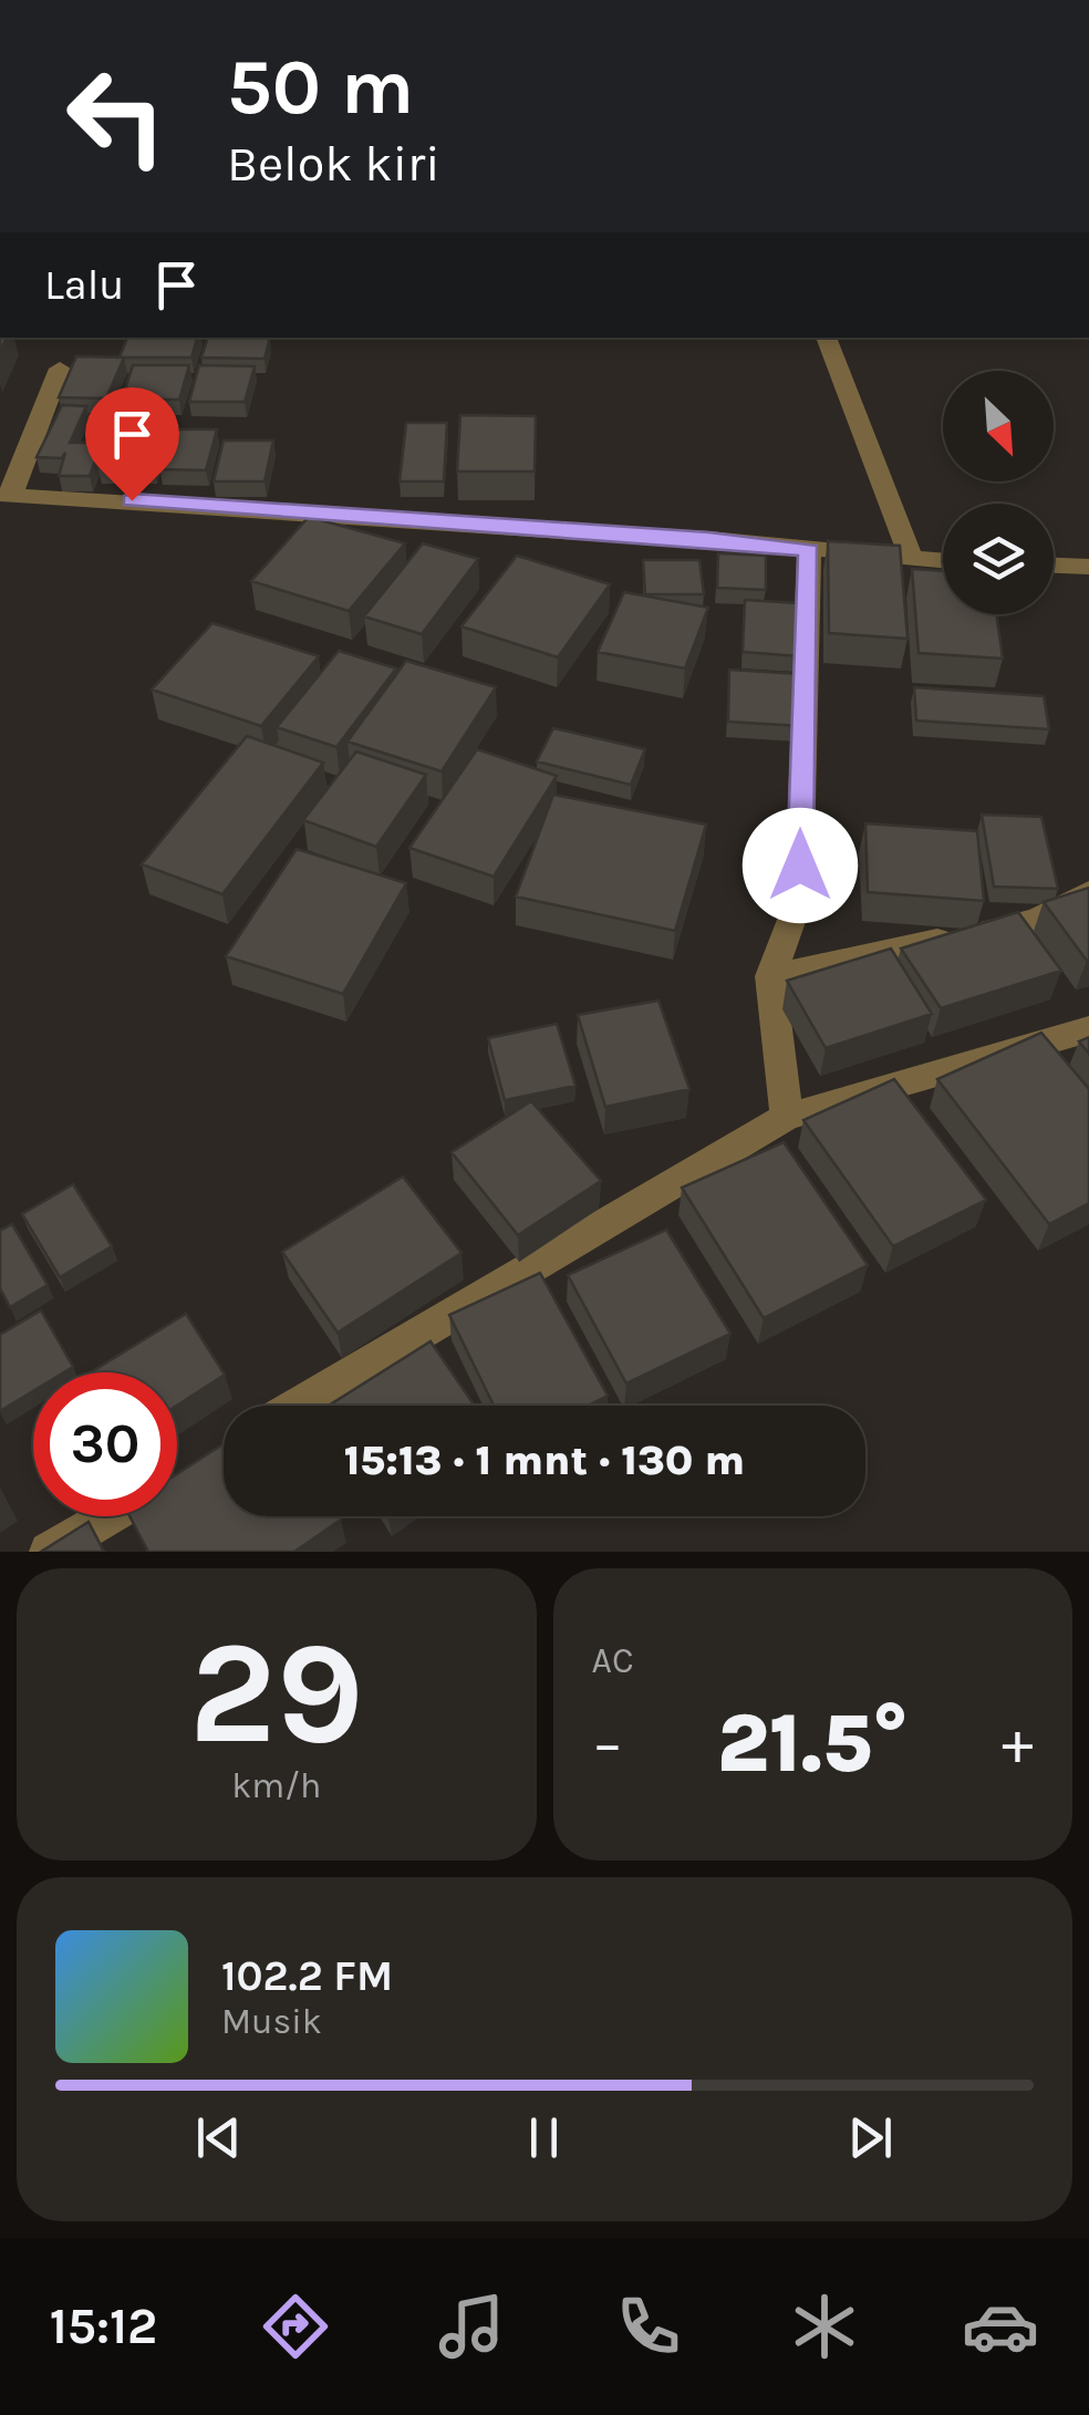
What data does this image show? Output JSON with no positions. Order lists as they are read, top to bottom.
{
  "north": "bottom right",
  "page": {
    "turn": ["50 m", "Belok kiri"],
    "then": "Lalu",
    "limit": "30",
    "trip": "15:13 · 1 mnt · 130 m",
    "tile": [
      ["29", "km/h"],
      "AC"
    ],
    "heat": ["−", "21.5°", "+"],
    "song": ["102.2 FM", "Musik"],
    "tabs": "15:12"
  }
}
